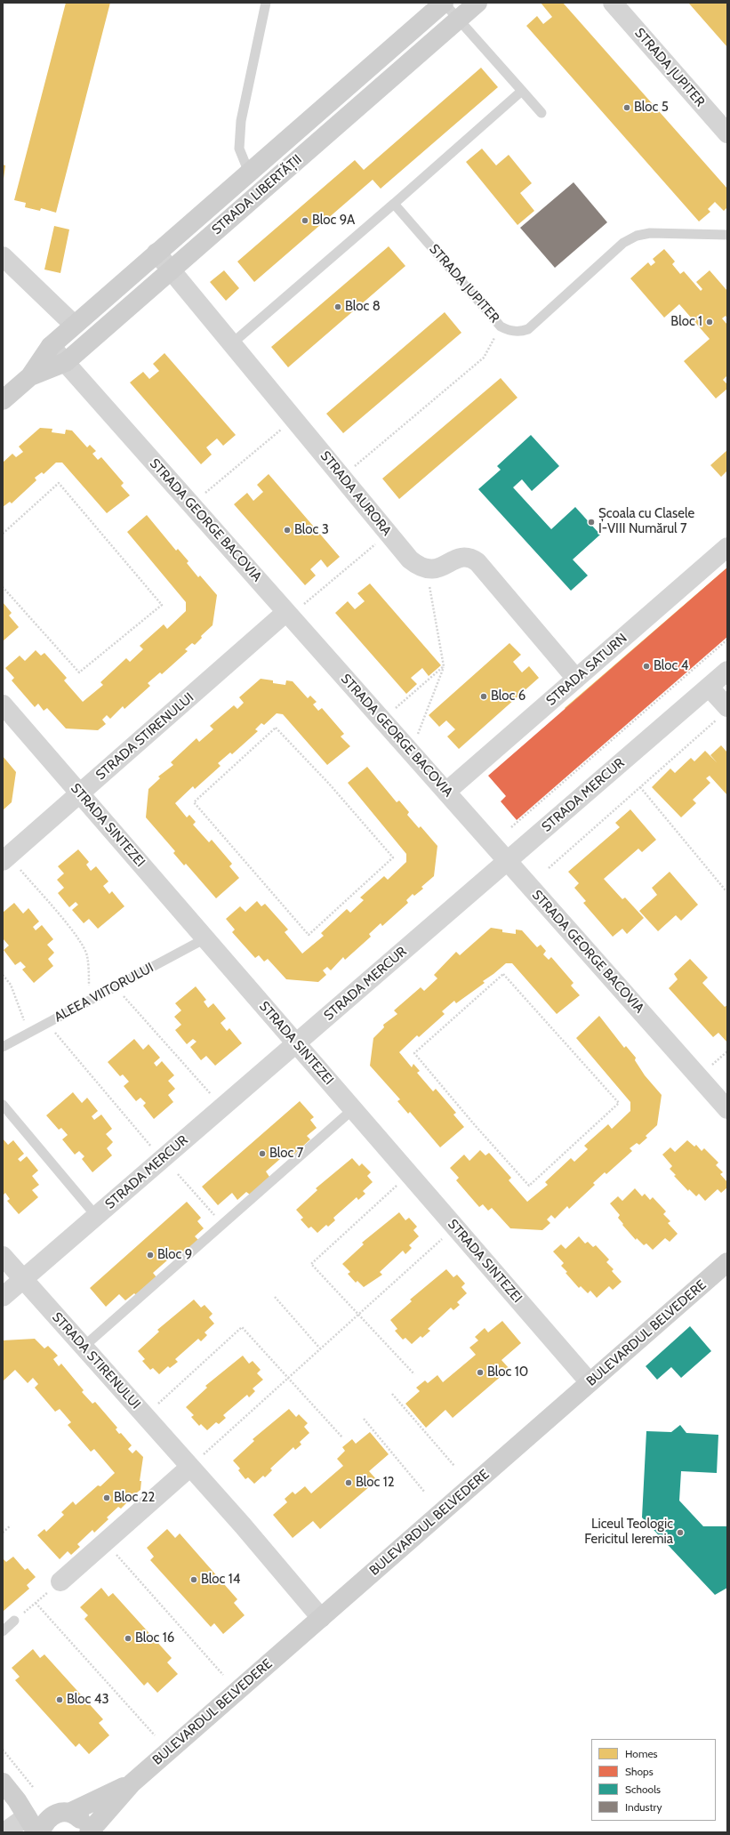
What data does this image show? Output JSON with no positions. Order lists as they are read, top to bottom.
{
  "streets": {
    "main road": ["STRADA LIBERTĂȚII", "BULEVARDUL BELVEDERE"],
    "street": [
      "STRADA JUPITER",
      "STRADA AURORA",
      "STRADA GEORGE BACOVIA",
      "STRADA SATURN",
      "STRADA STIRENULUI",
      "STRADA MERCUR",
      "STRADA SINTEZEI"
    ],
    "lane": ["ALEEA VIITORULUI"]
  },
  "crossings": [
    ["STRADA LIBERTĂȚII", "STRADA AURORA"],
    ["STRADA LIBERTĂȚII", "STRADA GEORGE BACOVIA"],
    ["STRADA GEORGE BACOVIA", "STRADA SATURN"],
    ["STRADA GEORGE BACOVIA", "STRADA STIRENULUI"],
    ["STRADA GEORGE BACOVIA", "STRADA MERCUR"],
    ["STRADA STIRENULUI", "STRADA MERCUR"],
    ["STRADA STIRENULUI", "STRADA SINTEZEI"],
    ["STRADA STIRENULUI", "BULEVARDUL BELVEDERE"],
    ["STRADA MERCUR", "STRADA SINTEZEI"],
    ["STRADA SINTEZEI", "ALEEA VIITORULUI"],
    ["STRADA SINTEZEI", "BULEVARDUL BELVEDERE"]
  ],
  "places": [
    "Bloc 5",
    "Bloc 9A",
    "Bloc 8",
    "Bloc 1",
    "Școala cu Clasele I-VIII Numărul 7",
    "Bloc 3",
    "Bloc 4",
    "Bloc 6",
    "Bloc 7",
    "Bloc 9",
    "Bloc 10",
    "Bloc 12",
    "Bloc 22",
    "Liceul Teologic Fericitul Ieremia",
    "Bloc 14",
    "Bloc 16",
    "Bloc 43"
  ],
  "legend": [
    "Homes",
    "Shops",
    "Schools",
    "Industry"
  ]
}
